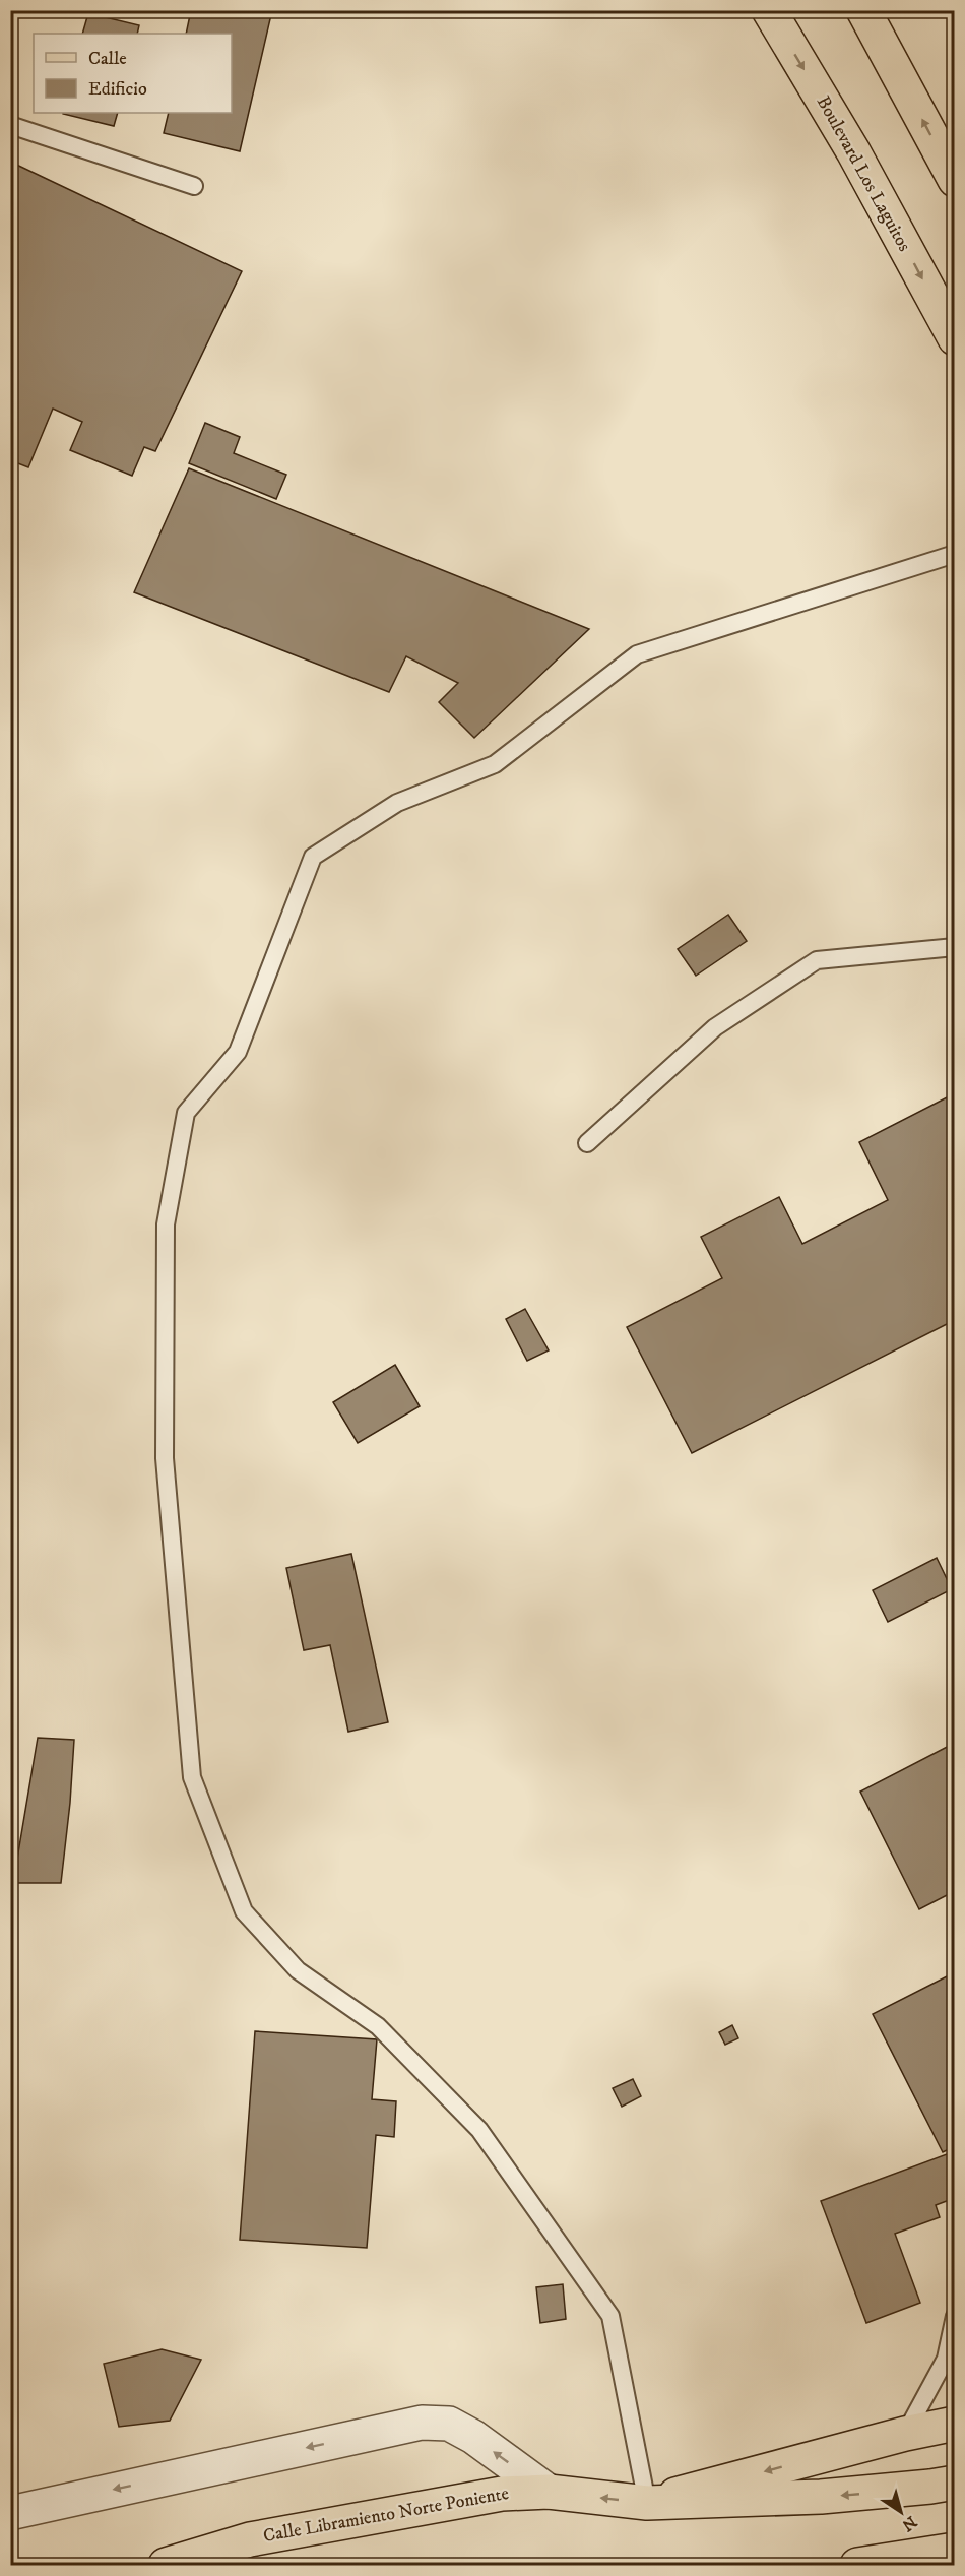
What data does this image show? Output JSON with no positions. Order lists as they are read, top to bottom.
{
  "streets": {
    "main road": ["Boulevard Los Laguitos", "Calle Libramiento Norte Poniente"]
  },
  "one_way": ["Calle Libramiento Norte Poniente"],
  "legend": ["Calle", "Edificio"],
  "north": "bottom right"
}
